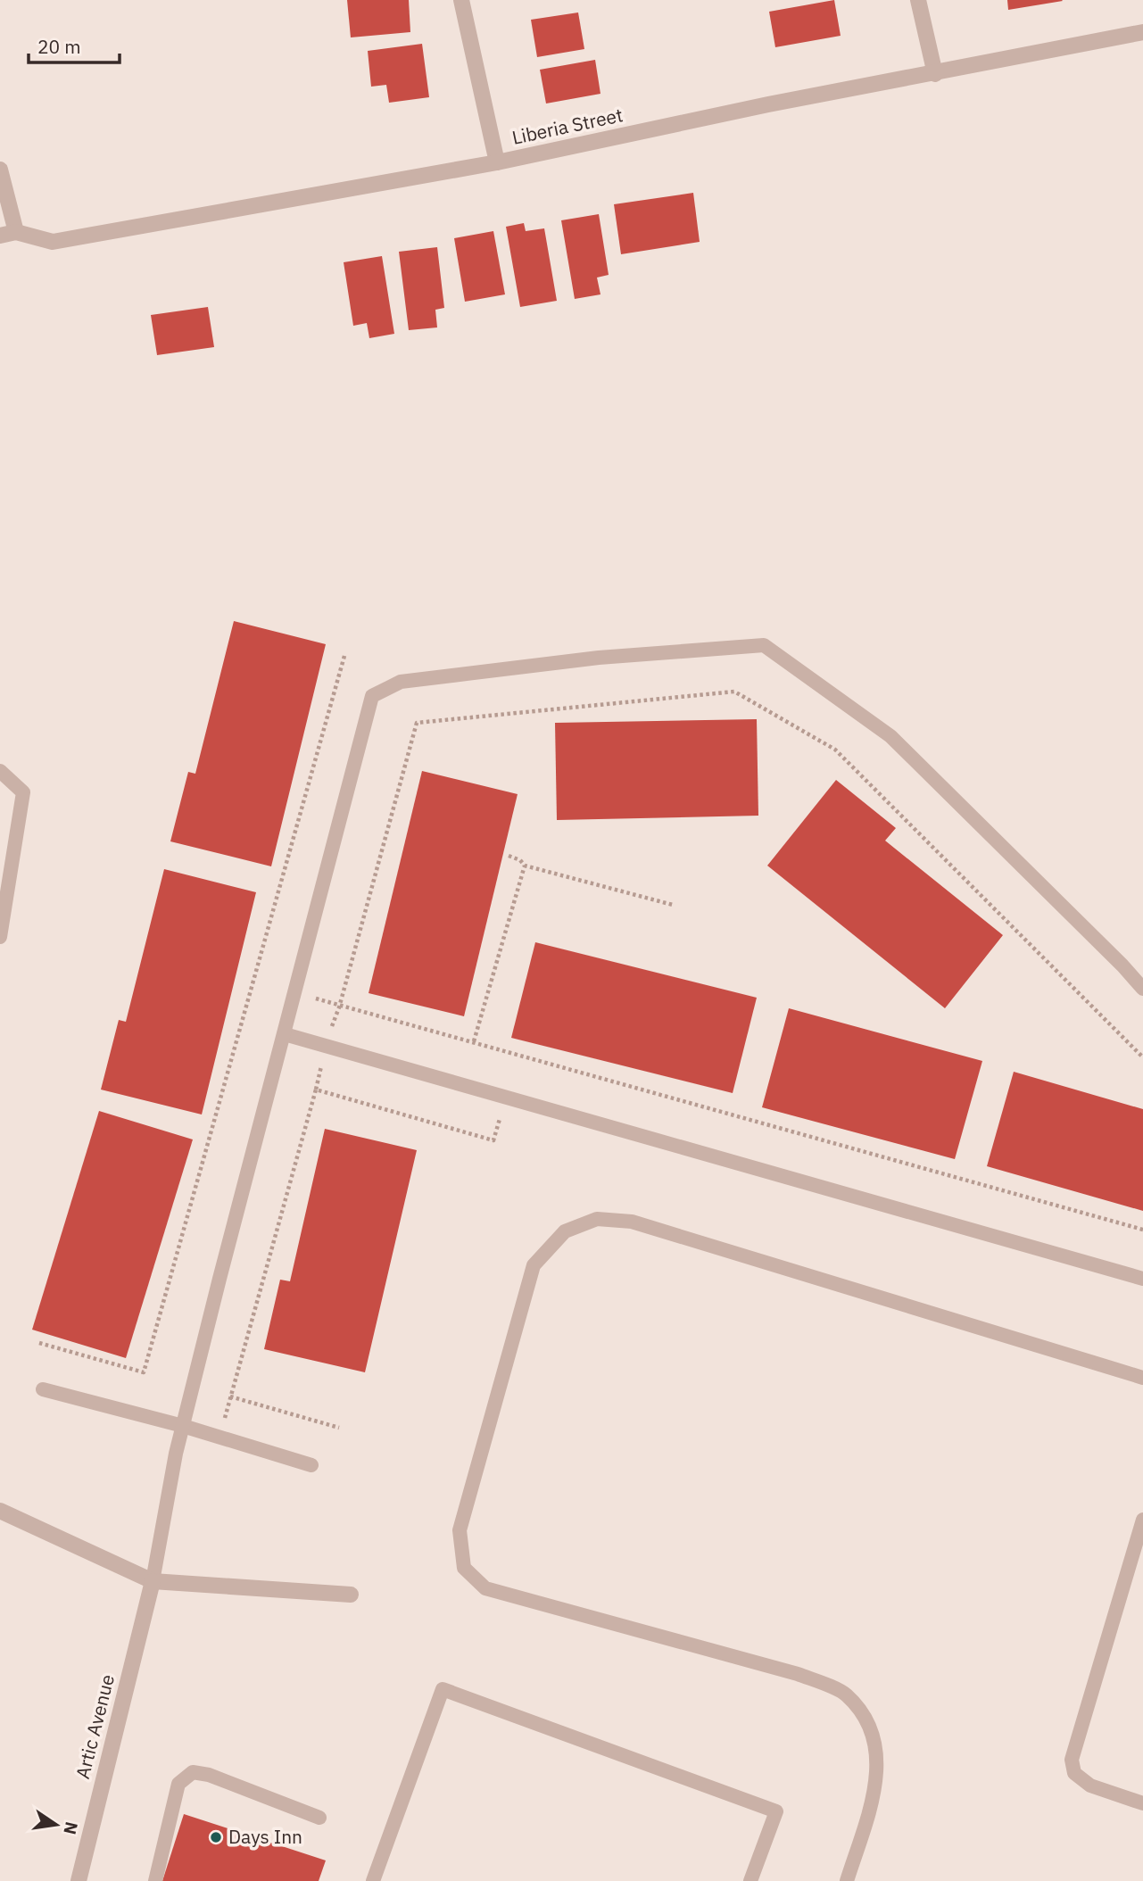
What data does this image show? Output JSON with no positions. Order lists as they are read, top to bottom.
{
  "streets": {
    "street": ["Liberia Street", "Artic Avenue"]
  },
  "places": ["Days Inn"],
  "scale_bar": "20 m",
  "north": "right"
}
